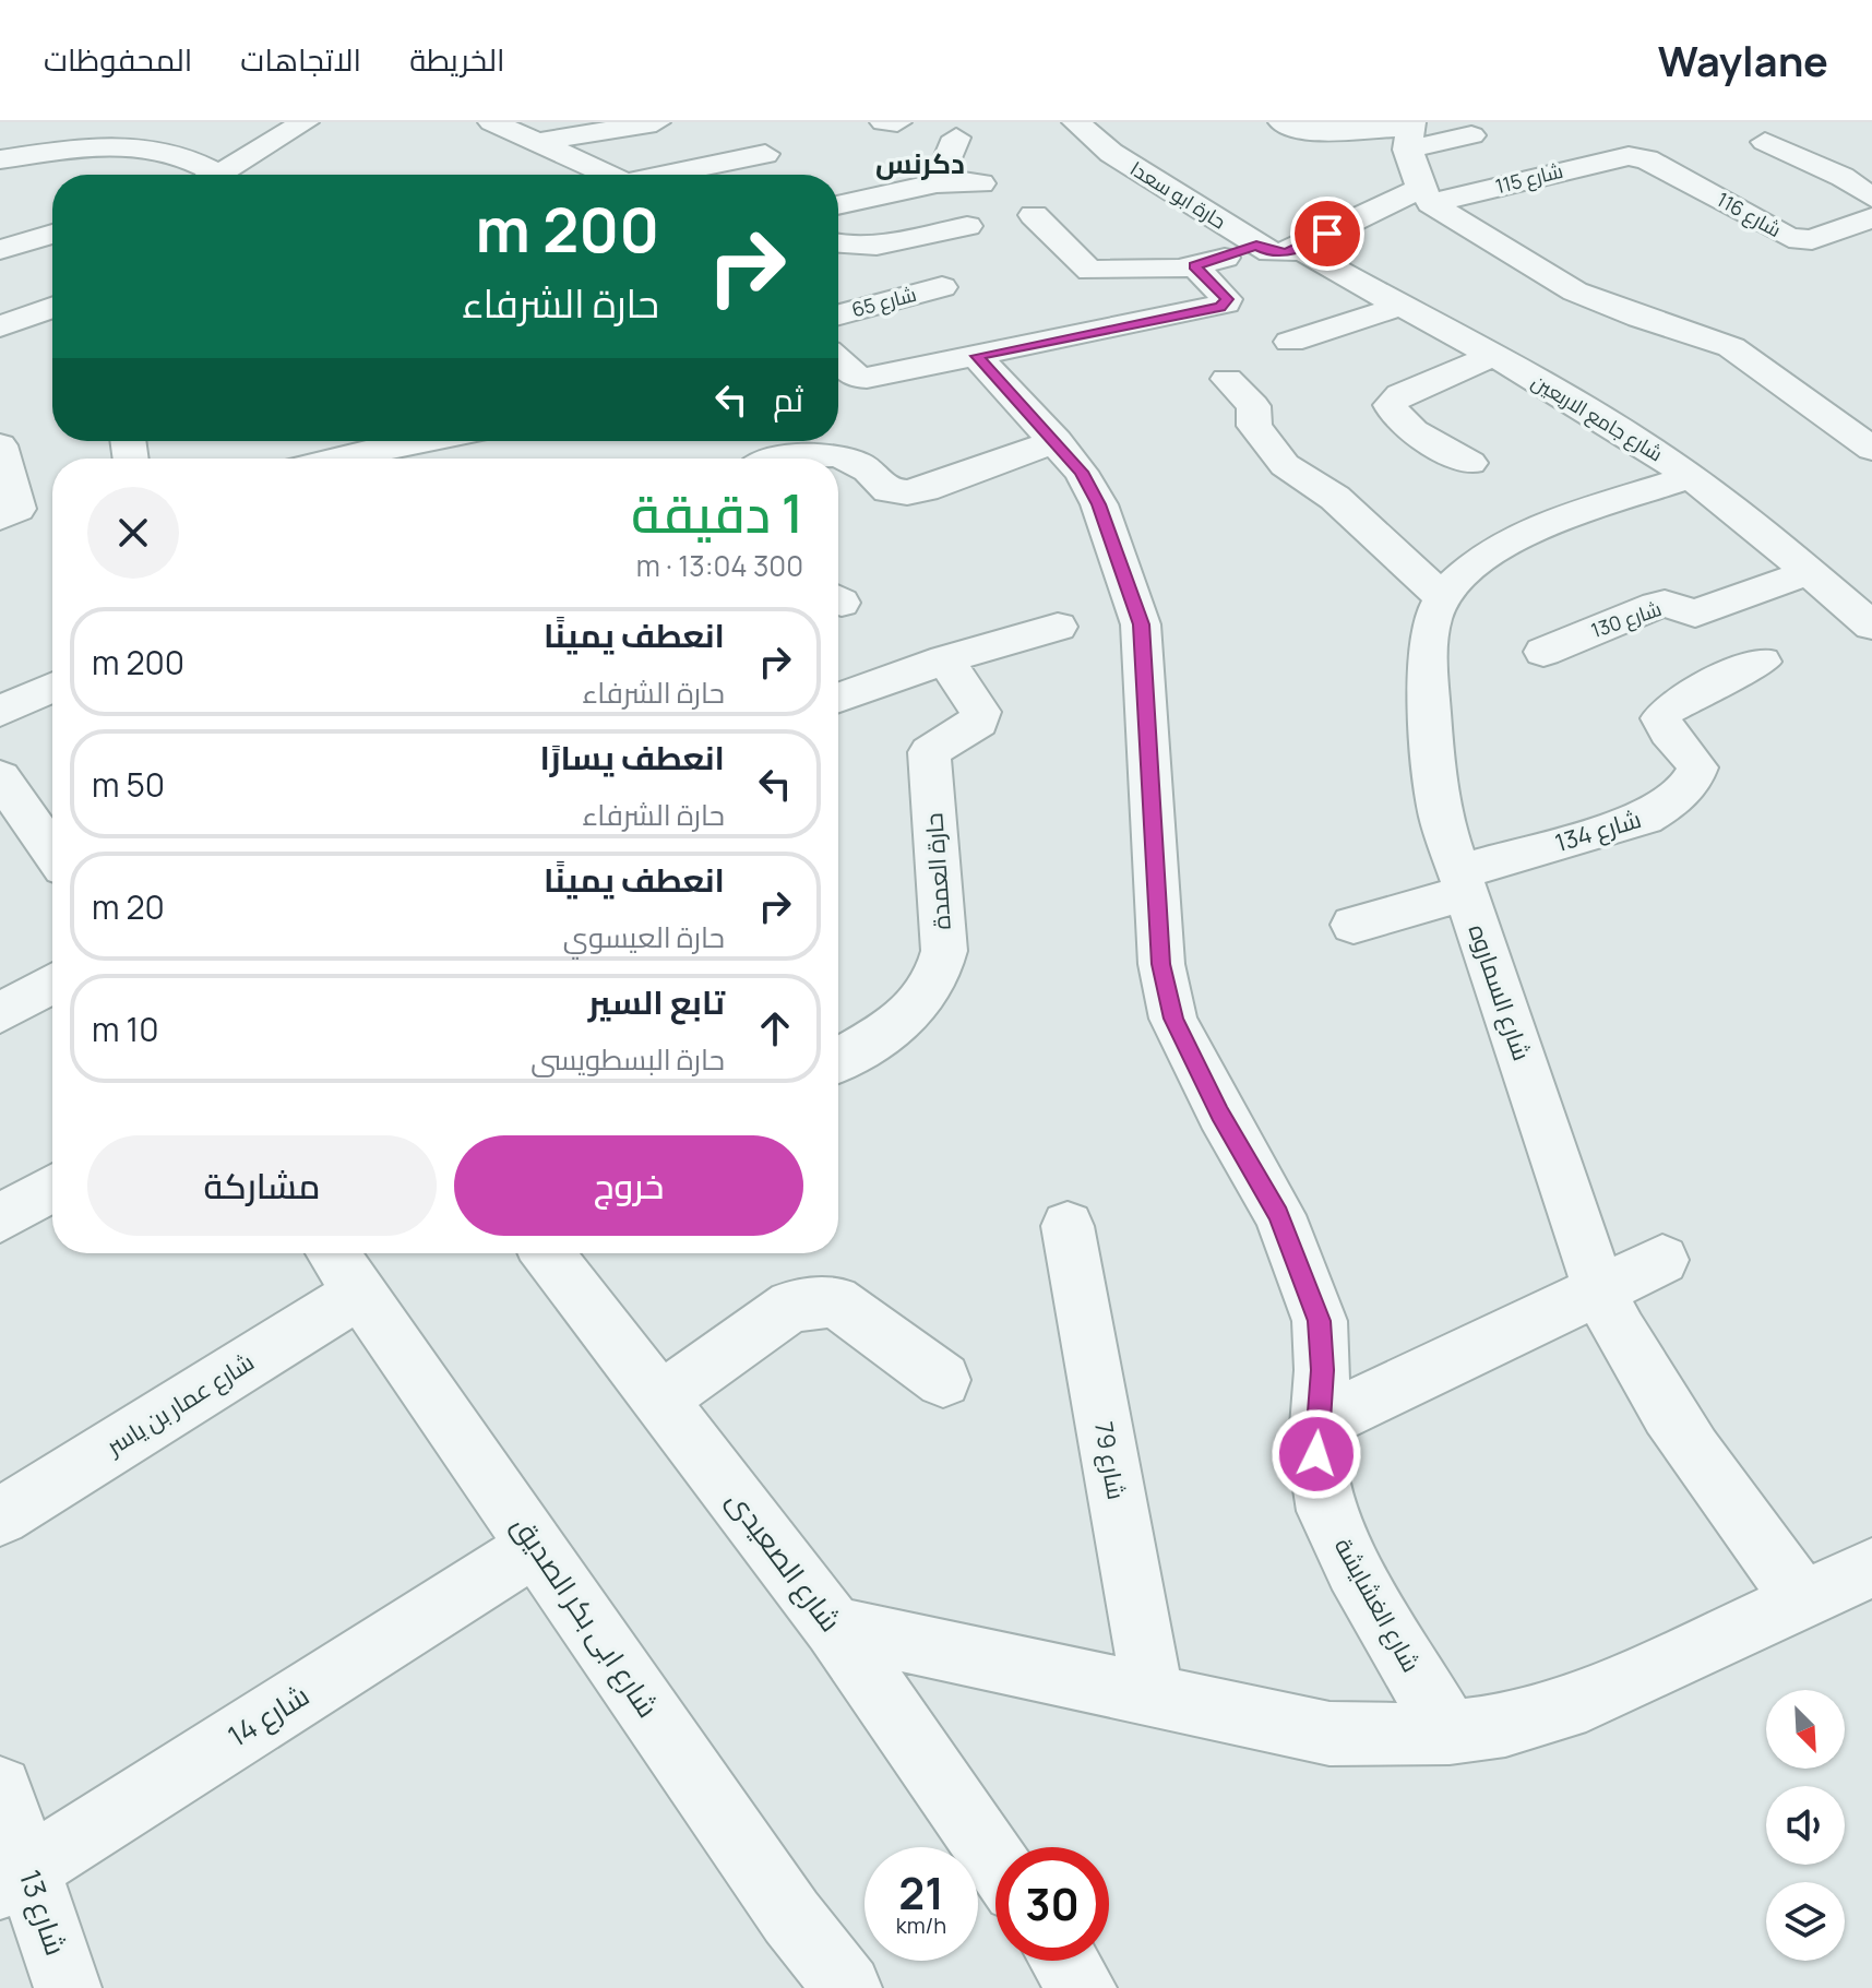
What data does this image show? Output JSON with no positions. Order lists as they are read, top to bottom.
{
  "streets": {
    "street": [
      "شارع 115",
      "حارة ابو سعدا",
      "شارع 116",
      "شارع 65",
      "شارع جامع الاربعين",
      "شارع 130",
      "شارع 134",
      "حارة العمدة",
      "شارع السماروه",
      "شارع عمار بن ياسر",
      "شارع 79",
      "شارع الصعيدى",
      "شارع الغشايشة",
      "شارع ابى بكر الصديق",
      "شارع 14",
      "شارع 13"
    ]
  },
  "crossings": [
    ["شارع 115", "حارة ابو سعدا"],
    ["شارع 115", "شارع 116"],
    ["شارع 115", "شارع جامع الاربعين"],
    ["حارة ابو سعدا", "شارع جامع الاربعين"],
    ["شارع جامع الاربعين", "شارع 130"],
    ["شارع جامع الاربعين", "شارع السماروه"],
    ["شارع 134", "شارع السماروه"],
    ["شارع عمار بن ياسر", "شارع ابى بكر الصديق"],
    ["شارع ابى بكر الصديق", "شارع 14"],
    ["شارع 14", "شارع 13"]
  ],
  "districts": ["دكرنس"],
  "north": "bottom right",
  "page": {
    "header": "Waylane",
    "nav": ["الخريطة", "الاتجاهات", "المحفوظات"],
    "turn": ["200 m", "حارة الشرفاء"],
    "then": "ثم",
    "heading": ["1 دقيقة", "300 m · 13:04"],
    "list": [
      {
        "name": "انعطف يمينًا",
        "note": "حارة الشرفاء",
        "value": "200 m"
      },
      {
        "name": "انعطف يسارًا",
        "note": "حارة الشرفاء",
        "value": "50 m"
      },
      {
        "name": "انعطف يمينًا",
        "note": "حارة العيسوي",
        "value": "20 m"
      },
      {
        "name": "تابع السير",
        "note": "حارة البسطويسى",
        "value": "10 m"
      }
    ],
    "buttons": ["خروج", "مشاركة"],
    "speed": "21 km/h",
    "limit": "30"
  }
}
